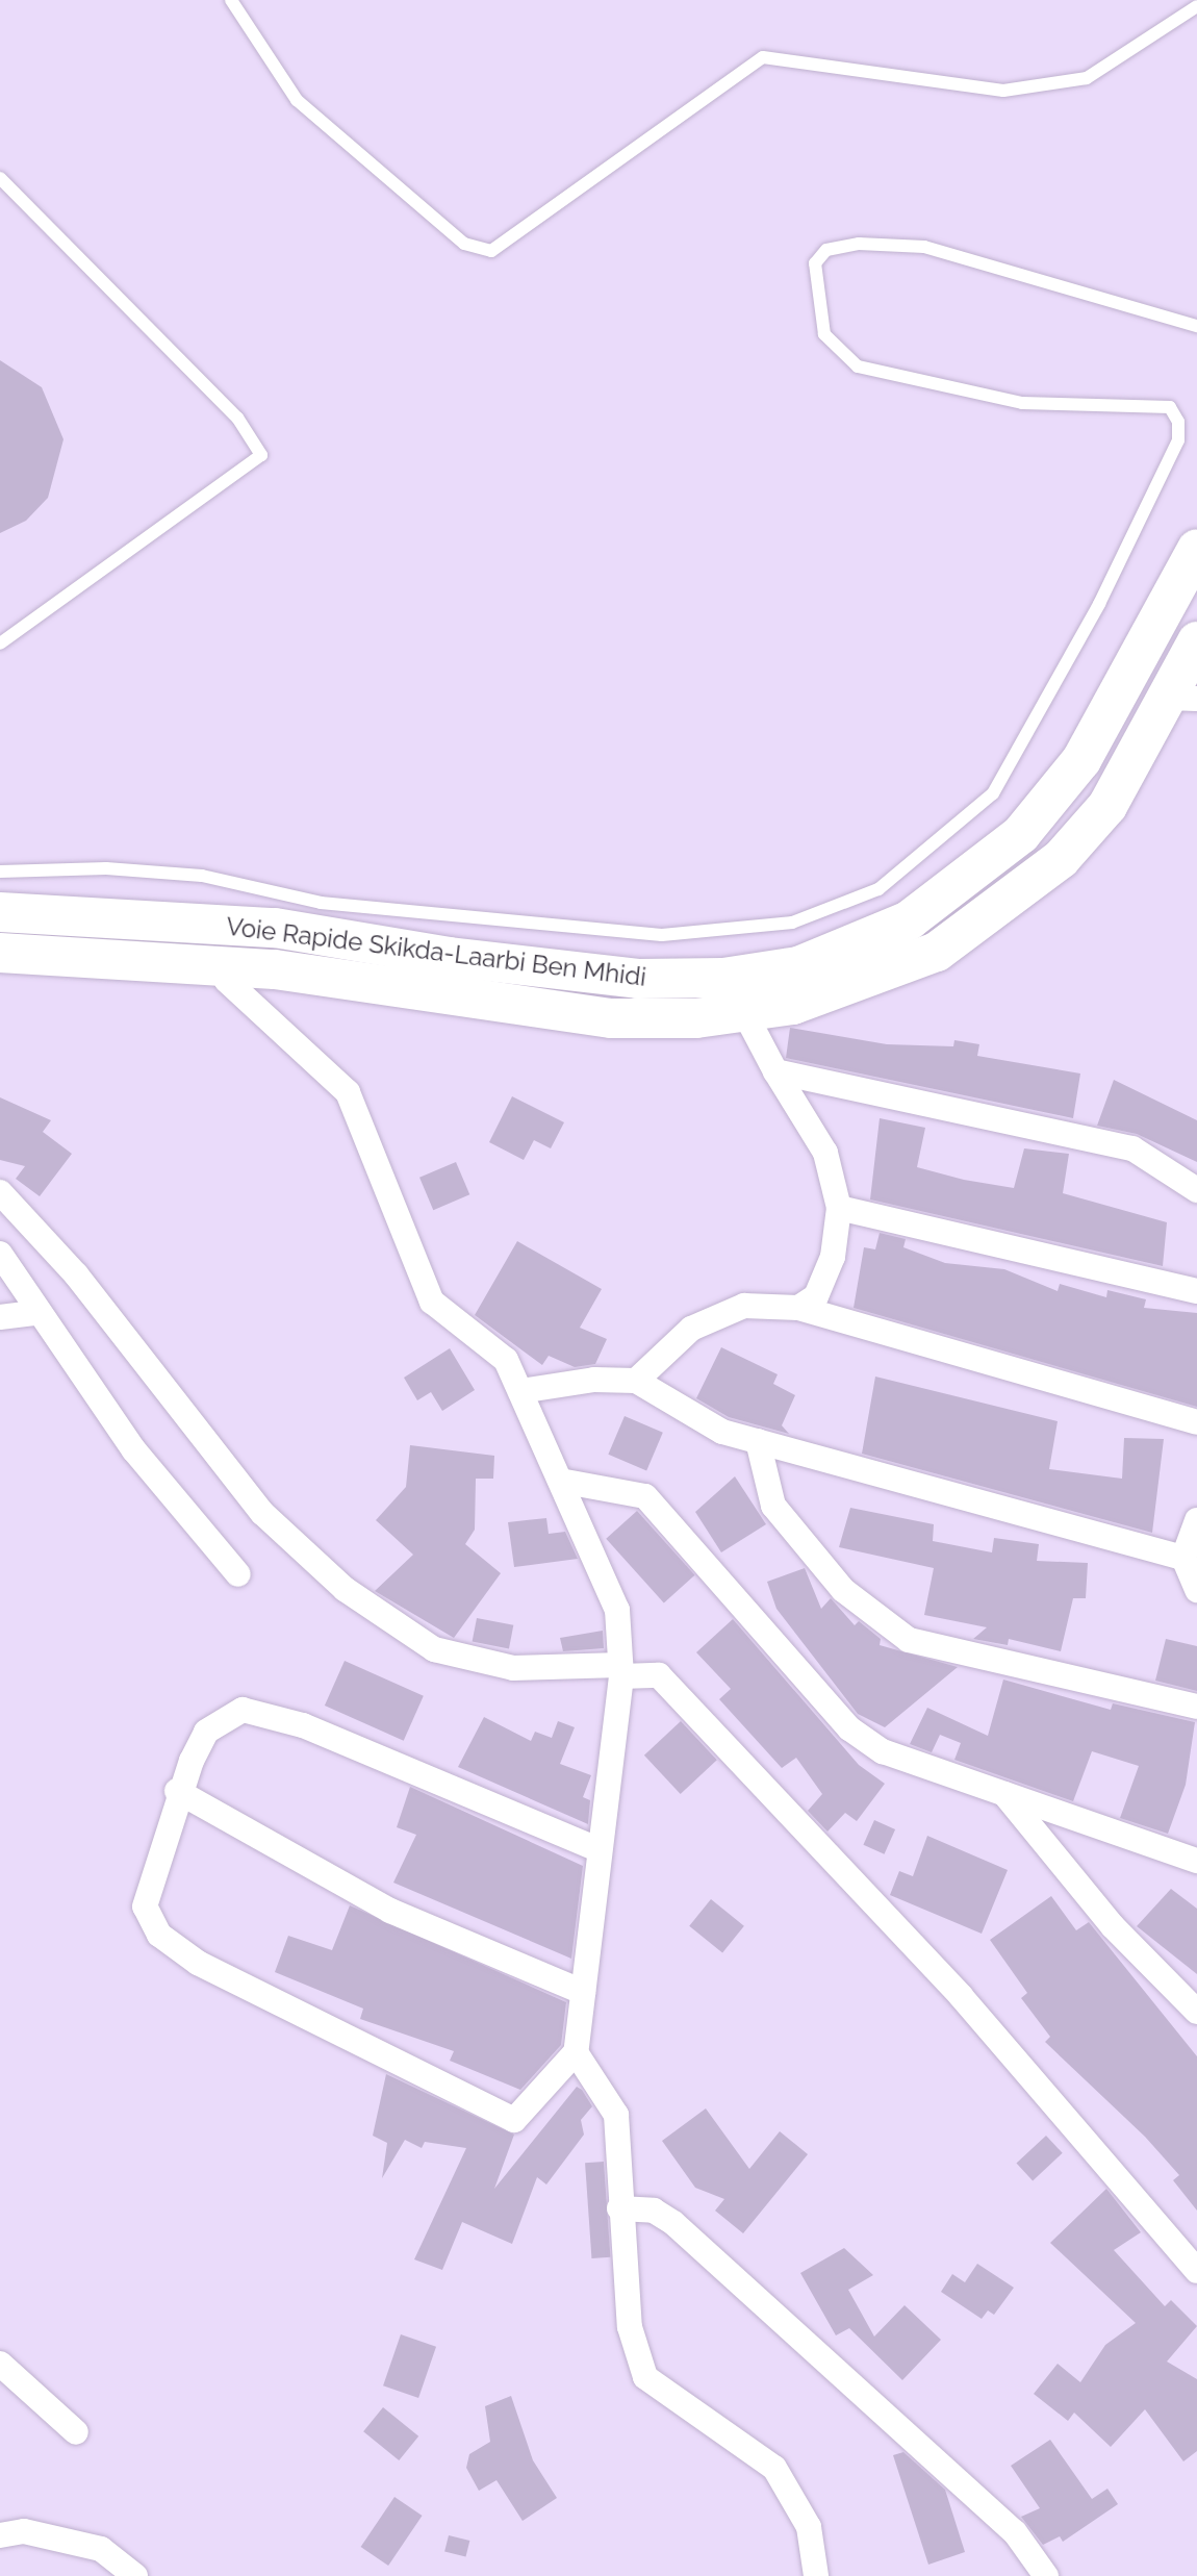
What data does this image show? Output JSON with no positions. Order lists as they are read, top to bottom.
{
  "streets": {
    "highway": ["Voie Rapide Skikda-Laarbi Ben Mhidi"]
  }
}
